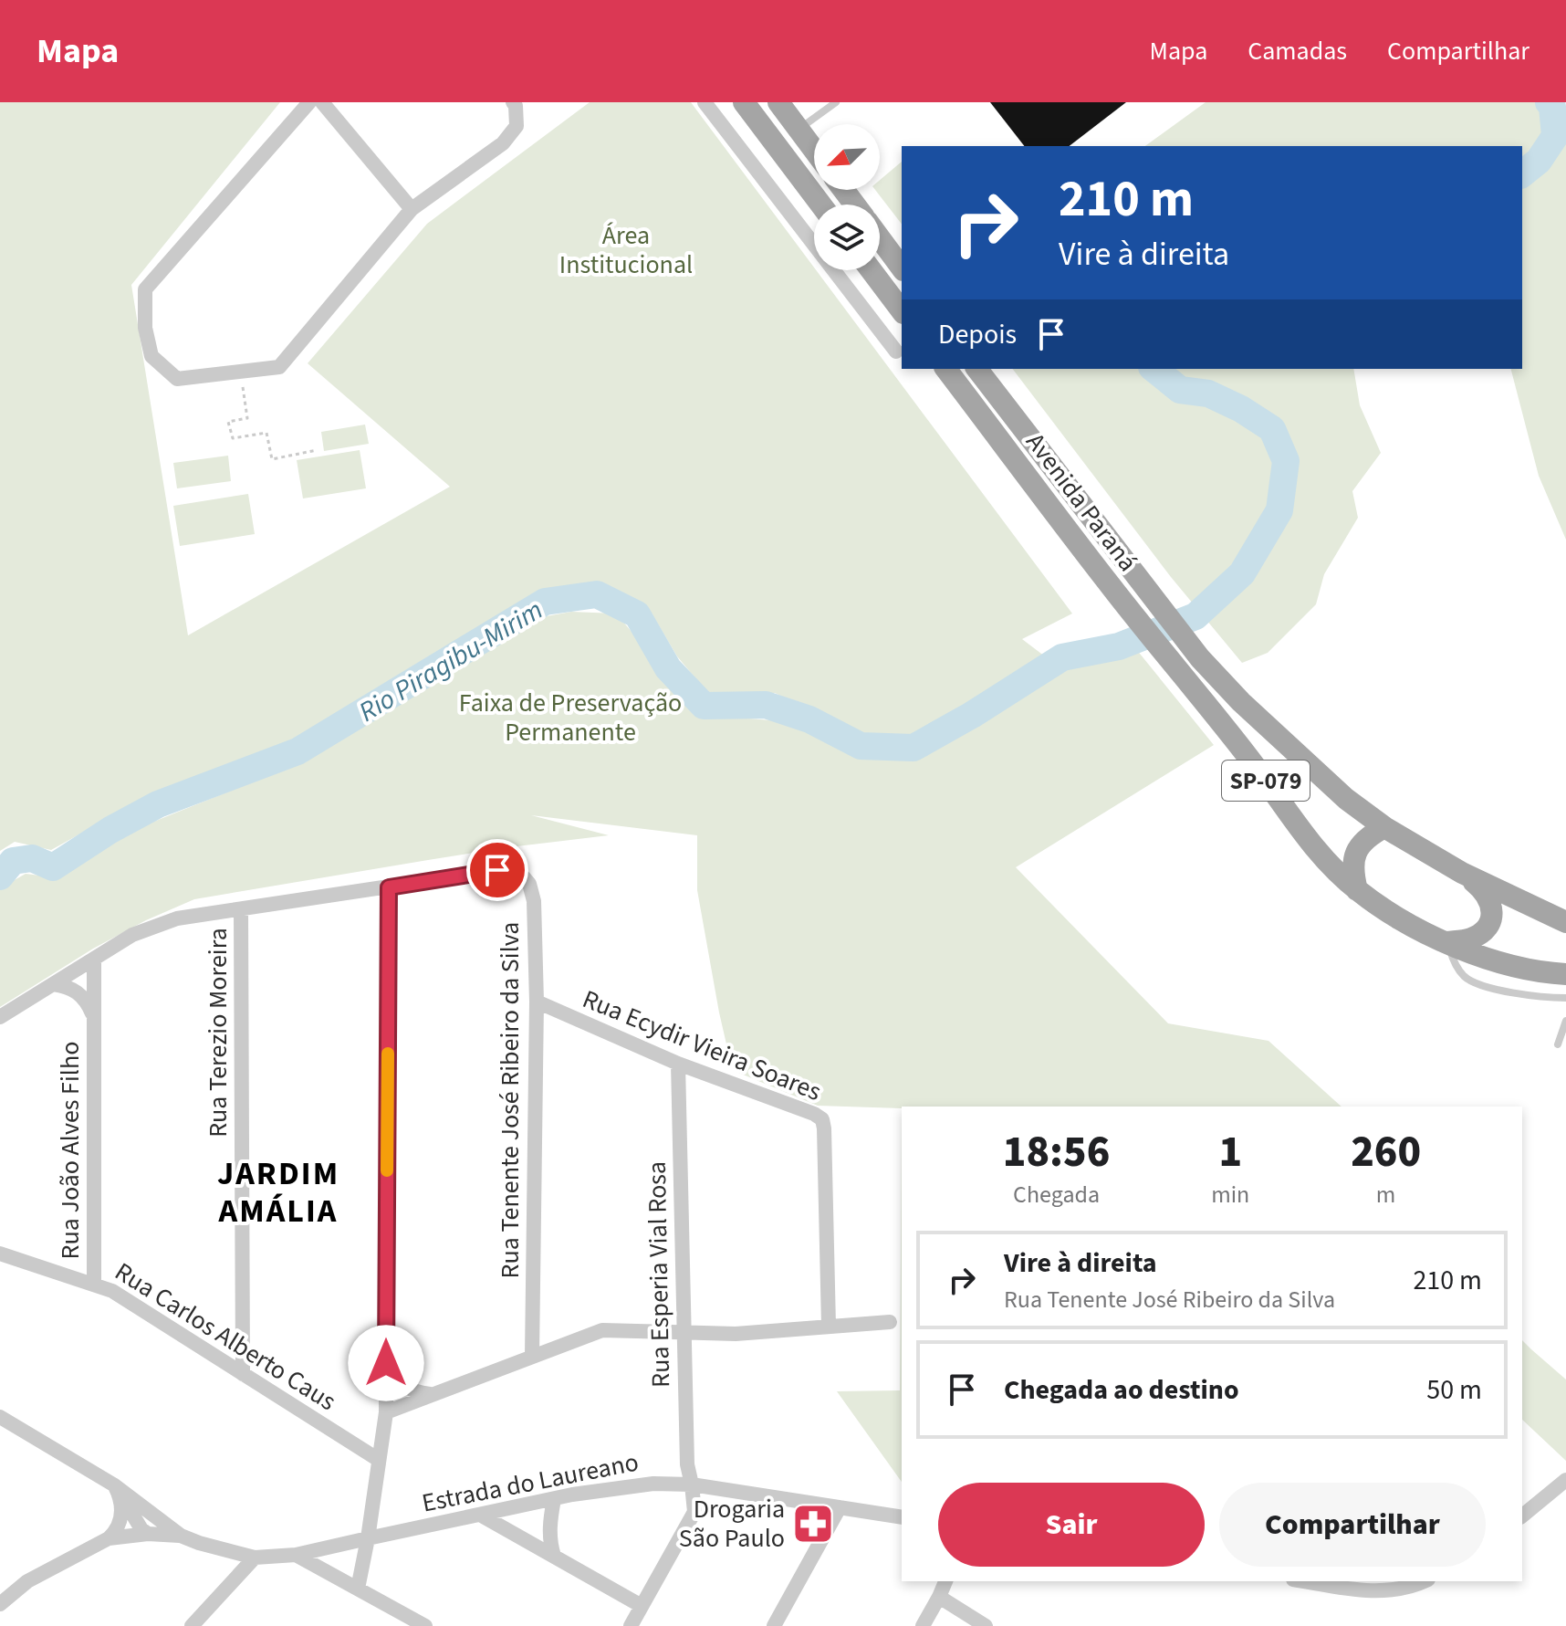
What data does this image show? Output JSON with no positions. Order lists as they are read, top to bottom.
{
  "streets": {
    "main road": ["Avenida Paraná", "SP-079"],
    "street": [
      "Rua Terezio Moreira",
      "Rua Ecydir Vieira Soares",
      "Rua Tenente José Ribeiro da Silva",
      "Rua João Alves Filho",
      "Rua Esperia Vial Rosa",
      "Rua Carlos Alberto Caus",
      "Estrada do Laureano"
    ]
  },
  "crossings": [
    ["Avenida Paraná", "SP-079"],
    ["Rua Terezio Moreira", "Rua Tenente José Ribeiro da Silva"],
    ["Rua Terezio Moreira", "Rua Carlos Alberto Caus"],
    ["Rua Ecydir Vieira Soares", "Rua Tenente José Ribeiro da Silva"],
    ["Rua Ecydir Vieira Soares", "Rua Esperia Vial Rosa"],
    ["Rua Tenente José Ribeiro da Silva", "Rua João Alves Filho"],
    ["Rua João Alves Filho", "Rua Carlos Alberto Caus"],
    ["Rua Esperia Vial Rosa", "Estrada do Laureano"]
  ],
  "districts": ["JARDIM AMÁLIA"],
  "water": ["Rio Piragibu-Mirim"],
  "parks": ["Área Institucional", "Faixa de Preservação Permanente"],
  "places": {
    "pharmacy": ["Drogaria São Paulo"]
  },
  "north": "bottom left",
  "page": {
    "header": "Mapa",
    "nav": ["Mapa", "Camadas", "Compartilhar"],
    "turn": ["210 m", "Vire à direita"],
    "then": "Depois",
    "eta": [
      "18:56",
      "Chegada",
      "1",
      "min",
      "260",
      "m"
    ],
    "list": [
      {
        "name": "Vire à direita",
        "note": "Rua Tenente José Ribeiro da Silva",
        "value": "210 m"
      },
      {
        "name": "Chegada ao destino",
        "value": "50 m"
      }
    ],
    "buttons": ["Sair", "Compartilhar"]
  }
}
